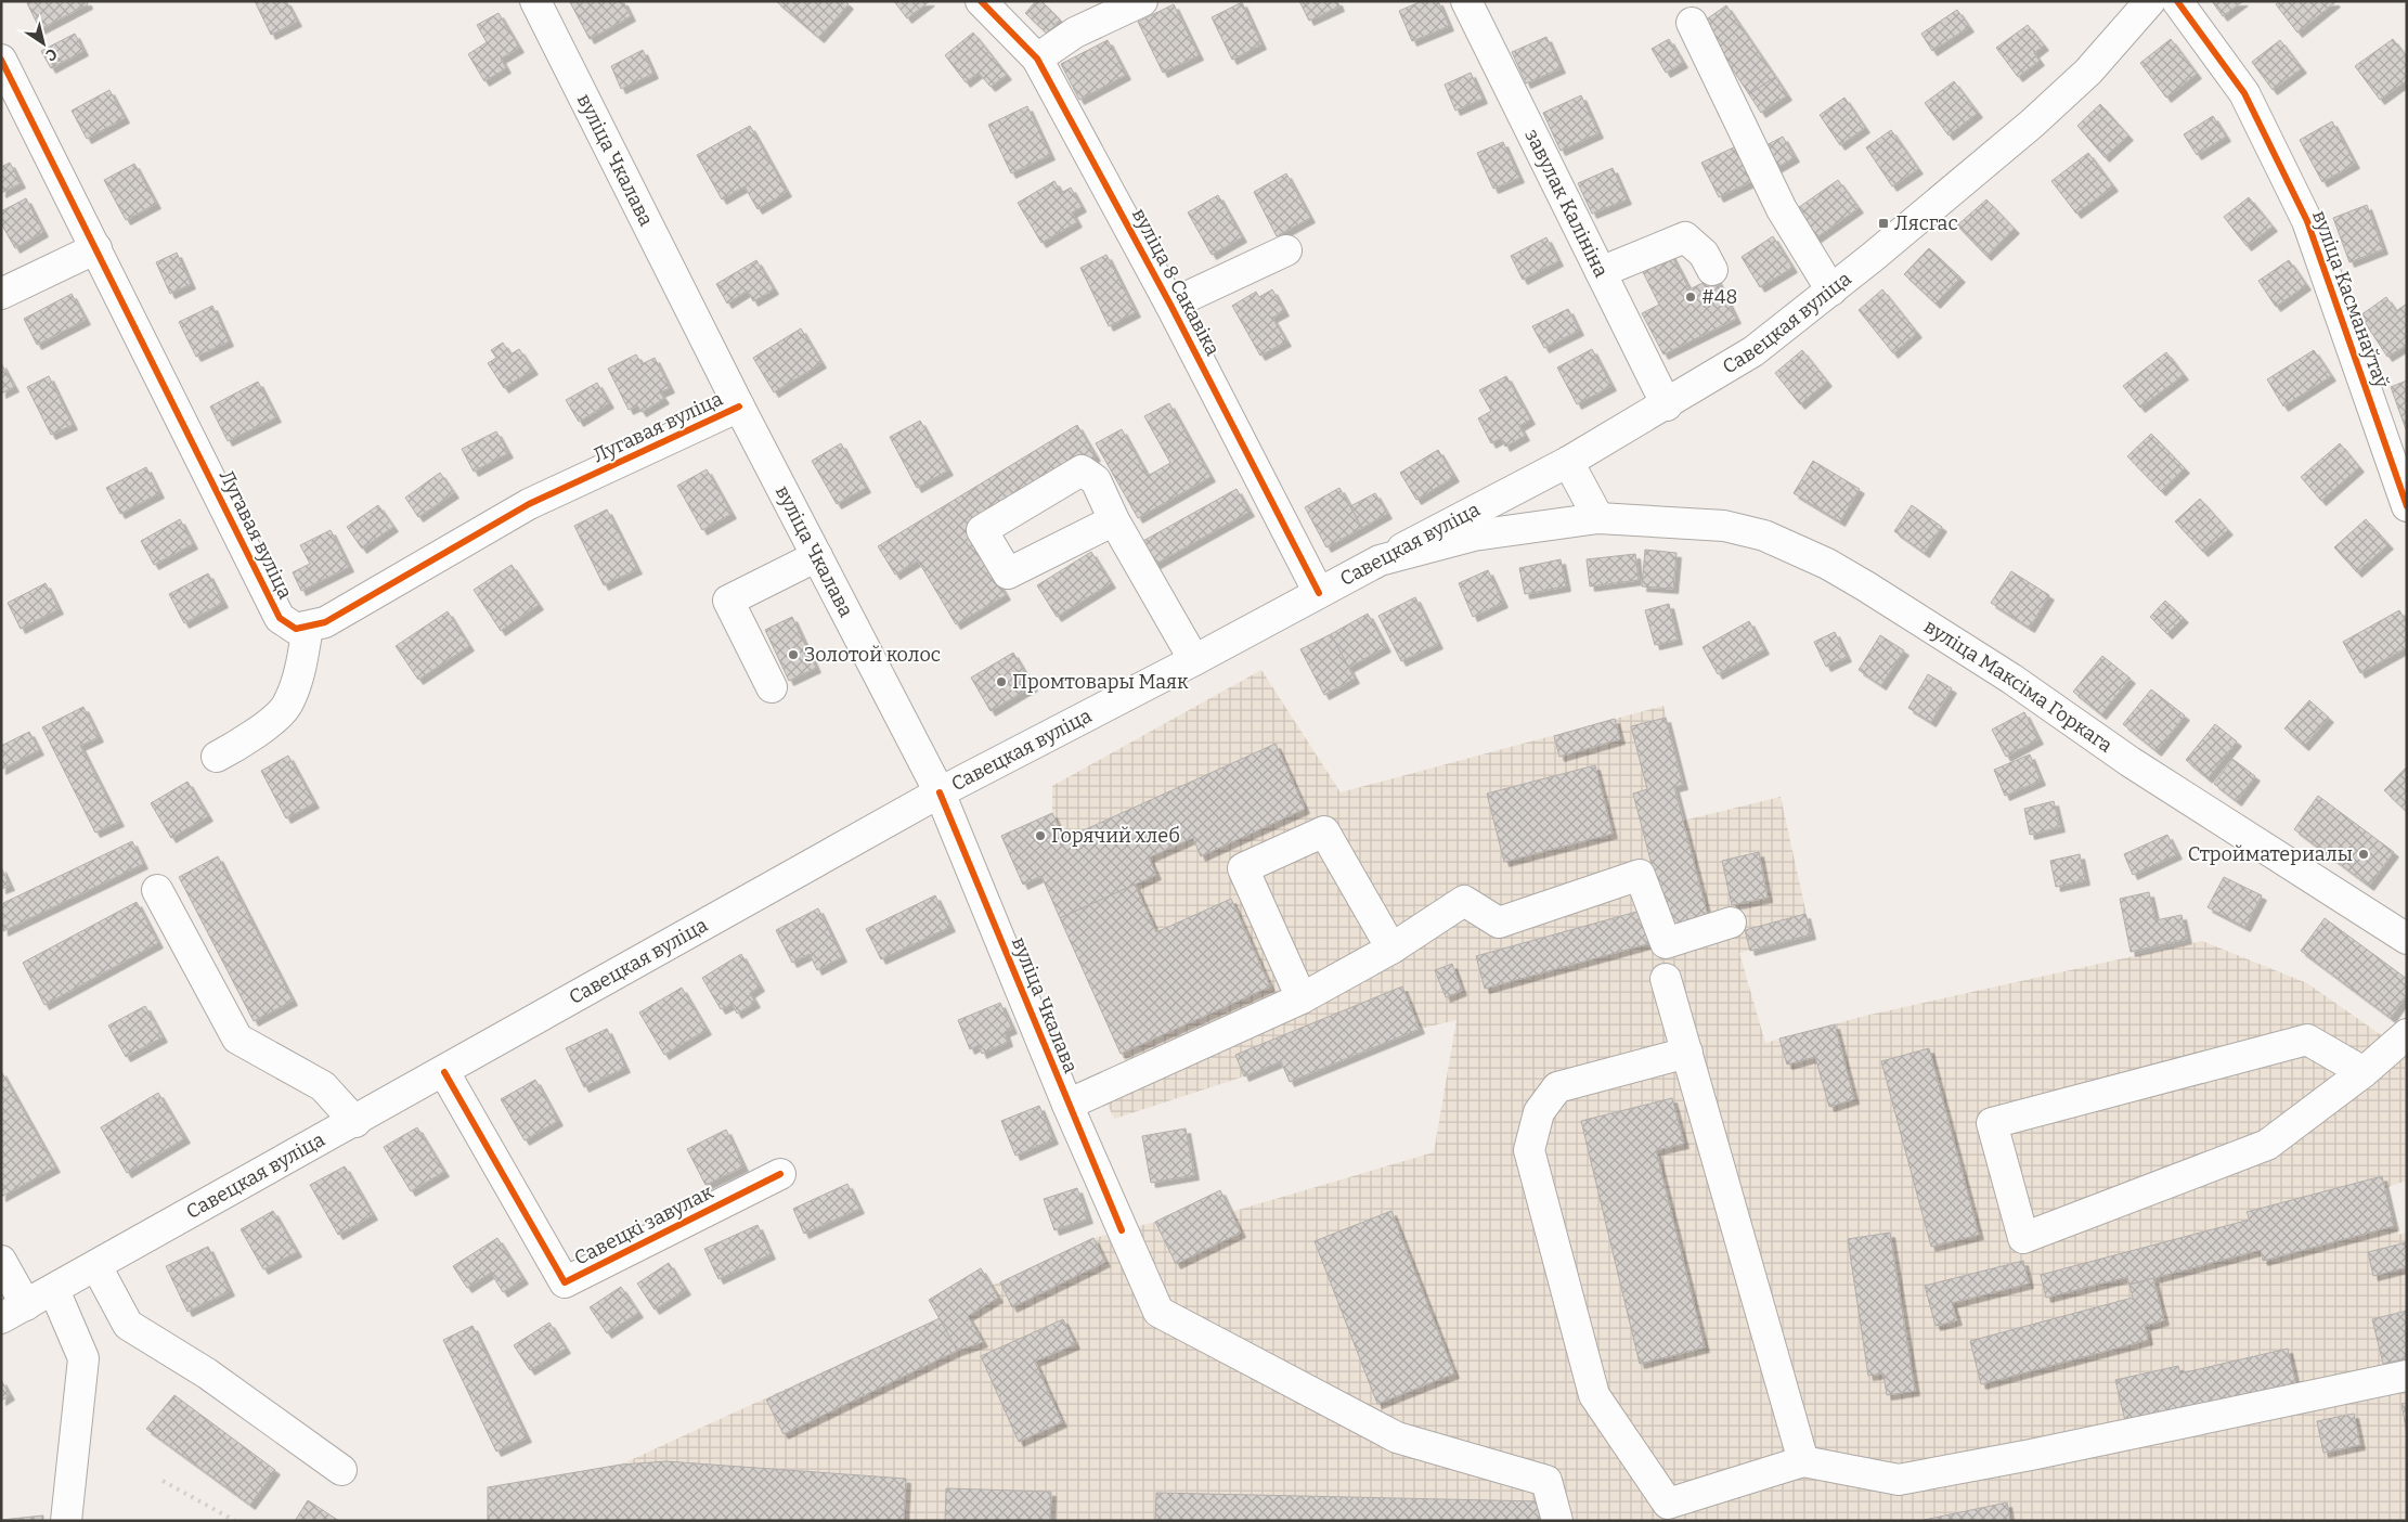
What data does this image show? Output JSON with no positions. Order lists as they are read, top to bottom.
{
  "streets": {
    "main road": [
      "вуліца Чкалава",
      "завулак Калініна",
      "вуліца 8 Сакавіка",
      "вуліца Касманаўтаў",
      "Савецкая вуліца",
      "Лугавая вуліца",
      "вуліца Максіма Горкага",
      "Савецкі завулак"
    ]
  },
  "crossings": [
    ["вуліца Чкалава", "Савецкая вуліца"],
    ["вуліца Чкалава", "Лугавая вуліца"],
    ["завулак Калініна", "Савецкая вуліца"],
    ["вуліца 8 Сакавіка", "Савецкая вуліца"],
    ["Савецкая вуліца", "вуліца Максіма Горкага"],
    ["Савецкая вуліца", "Савецкі завулак"]
  ],
  "places": {
    "transit": ["Лясгас"],
    "other": [
      "#48",
      "Золотой колос",
      "Промтовары Маяк",
      "Горячий хлеб",
      "Стройматериалы"
    ]
  },
  "north": "bottom right"
}
